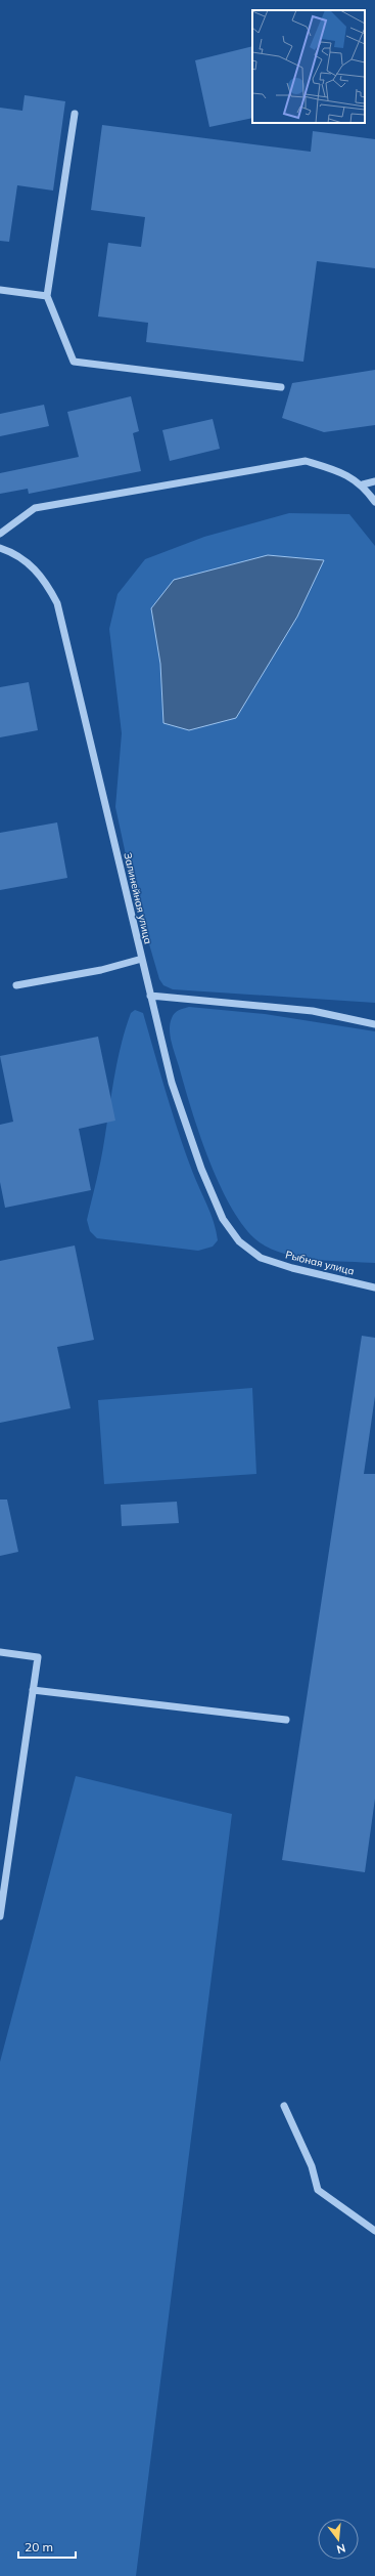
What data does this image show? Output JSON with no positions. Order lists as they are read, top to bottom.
{
  "streets": {
    "street": ["Залинейная улица", "Рыбная улица"]
  },
  "crossings": [
    ["Залинейная улица", "Рыбная улица"]
  ],
  "scale_bar": "20 m",
  "north": "bottom"
}
